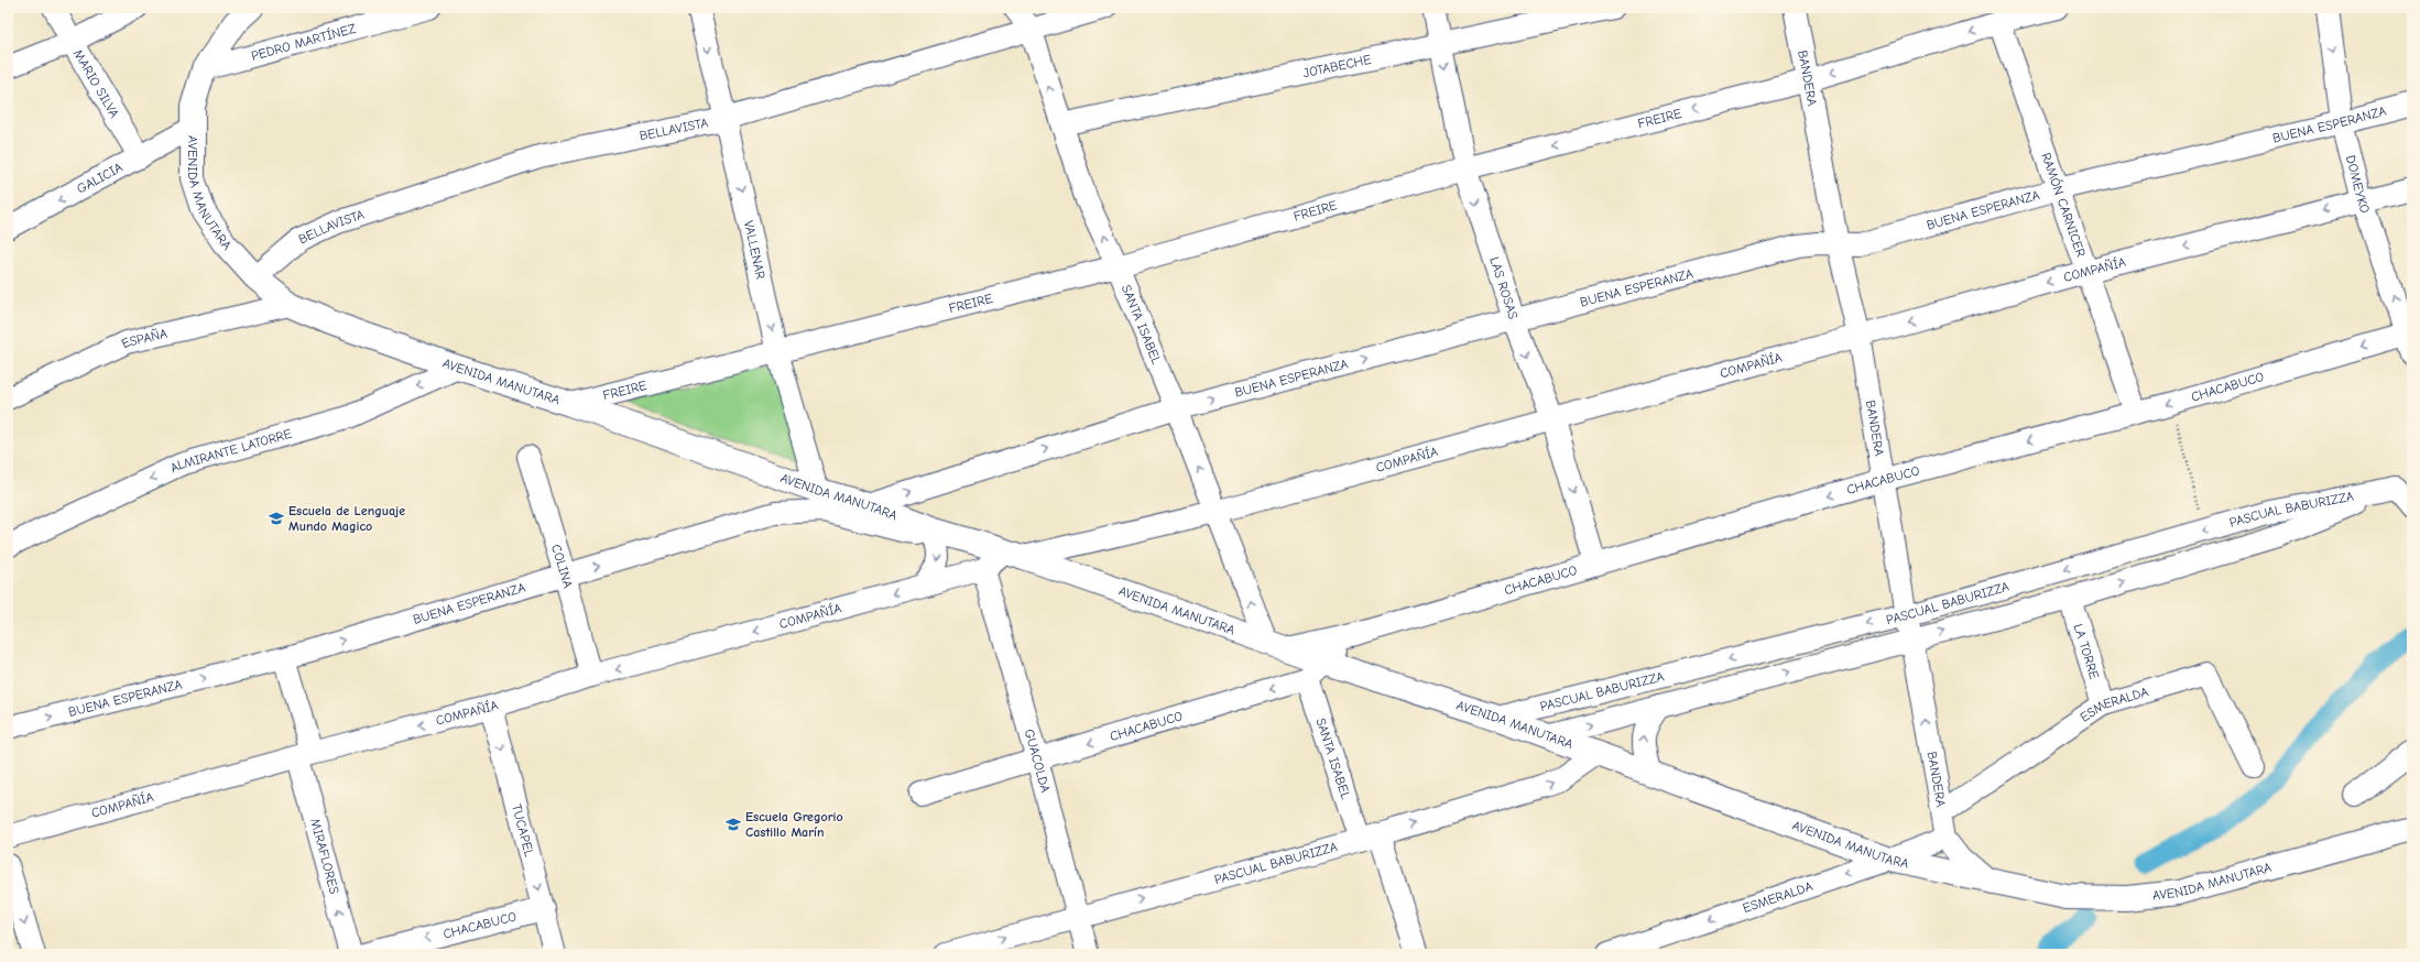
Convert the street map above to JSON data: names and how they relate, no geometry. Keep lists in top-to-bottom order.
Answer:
{
  "streets": {
    "main road": ["AVENIDA MANUTARA"],
    "street": [
      "PEDRO MARTÍNEZ",
      "JOTABECHE",
      "BANDERA",
      "MARIO SILVA",
      "FREIRE",
      "BUENA ESPERANZA",
      "BELLAVISTA",
      "GALICIA",
      "DOMEYKO",
      "RAMÓN CARNICER",
      "VALLENAR",
      "COMPAÑÍA",
      "LAS ROSAS",
      "SANTA ISABEL",
      "ESPAÑA",
      "CHACABUCO",
      "ALMIRANTE LATORRE",
      "PASCUAL BABURIZZA",
      "COLINA",
      "LA TORRE",
      "ESMERALDA",
      "GUACOLDA",
      "TUCAPEL",
      "MIRAFLORES"
    ]
  },
  "crossings": [
    ["PEDRO MARTÍNEZ", "AVENIDA MANUTARA"],
    ["JOTABECHE", "LAS ROSAS"],
    ["JOTABECHE", "SANTA ISABEL"],
    ["BANDERA", "FREIRE"],
    ["BANDERA", "BUENA ESPERANZA"],
    ["BANDERA", "AVENIDA MANUTARA"],
    ["BANDERA", "COMPAÑÍA"],
    ["BANDERA", "CHACABUCO"],
    ["BANDERA", "PASCUAL BABURIZZA"],
    ["BANDERA", "ESMERALDA"],
    ["MARIO SILVA", "GALICIA"],
    ["FREIRE", "AVENIDA MANUTARA"],
    ["FREIRE", "RAMÓN CARNICER"],
    ["FREIRE", "VALLENAR"],
    ["FREIRE", "LAS ROSAS"],
    ["FREIRE", "SANTA ISABEL"],
    ["BUENA ESPERANZA", "DOMEYKO"],
    ["BUENA ESPERANZA", "AVENIDA MANUTARA"],
    ["BUENA ESPERANZA", "RAMÓN CARNICER"],
    ["BUENA ESPERANZA", "LAS ROSAS"],
    ["BUENA ESPERANZA", "SANTA ISABEL"],
    ["BUENA ESPERANZA", "COLINA"],
    ["BUENA ESPERANZA", "MIRAFLORES"],
    ["BELLAVISTA", "AVENIDA MANUTARA"],
    ["BELLAVISTA", "VALLENAR"],
    ["BELLAVISTA", "SANTA ISABEL"],
    ["GALICIA", "AVENIDA MANUTARA"],
    ["DOMEYKO", "COMPAÑÍA"],
    ["DOMEYKO", "CHACABUCO"],
    ["AVENIDA MANUTARA", "VALLENAR"],
    ["AVENIDA MANUTARA", "COMPAÑÍA"],
    ["AVENIDA MANUTARA", "SANTA ISABEL"],
    ["AVENIDA MANUTARA", "ESPAÑA"],
    ["AVENIDA MANUTARA", "CHACABUCO"],
    ["AVENIDA MANUTARA", "ALMIRANTE LATORRE"],
    ["AVENIDA MANUTARA", "PASCUAL BABURIZZA"],
    ["AVENIDA MANUTARA", "ESMERALDA"],
    ["RAMÓN CARNICER", "COMPAÑÍA"],
    ["RAMÓN CARNICER", "CHACABUCO"],
    ["COMPAÑÍA", "LAS ROSAS"],
    ["COMPAÑÍA", "SANTA ISABEL"],
    ["COMPAÑÍA", "COLINA"],
    ["COMPAÑÍA", "GUACOLDA"],
    ["COMPAÑÍA", "TUCAPEL"],
    ["COMPAÑÍA", "MIRAFLORES"],
    ["LAS ROSAS", "CHACABUCO"],
    ["SANTA ISABEL", "CHACABUCO"],
    ["SANTA ISABEL", "PASCUAL BABURIZZA"],
    ["CHACABUCO", "GUACOLDA"],
    ["CHACABUCO", "TUCAPEL"],
    ["PASCUAL BABURIZZA", "LA TORRE"],
    ["PASCUAL BABURIZZA", "GUACOLDA"],
    ["LA TORRE", "ESMERALDA"]
  ],
  "one_way": [
    "FREIRE",
    "BUENA ESPERANZA",
    "VALLENAR",
    "COMPAÑÍA",
    "LAS ROSAS",
    "SANTA ISABEL",
    "CHACABUCO",
    "ALMIRANTE LATORRE",
    "ESMERALDA",
    "TUCAPEL",
    "MIRAFLORES"
  ],
  "places": {
    "school or university": ["Escuela de Lenguaje Mundo Magico", "Escuela Gregorio Castillo Marín"]
  }
}
